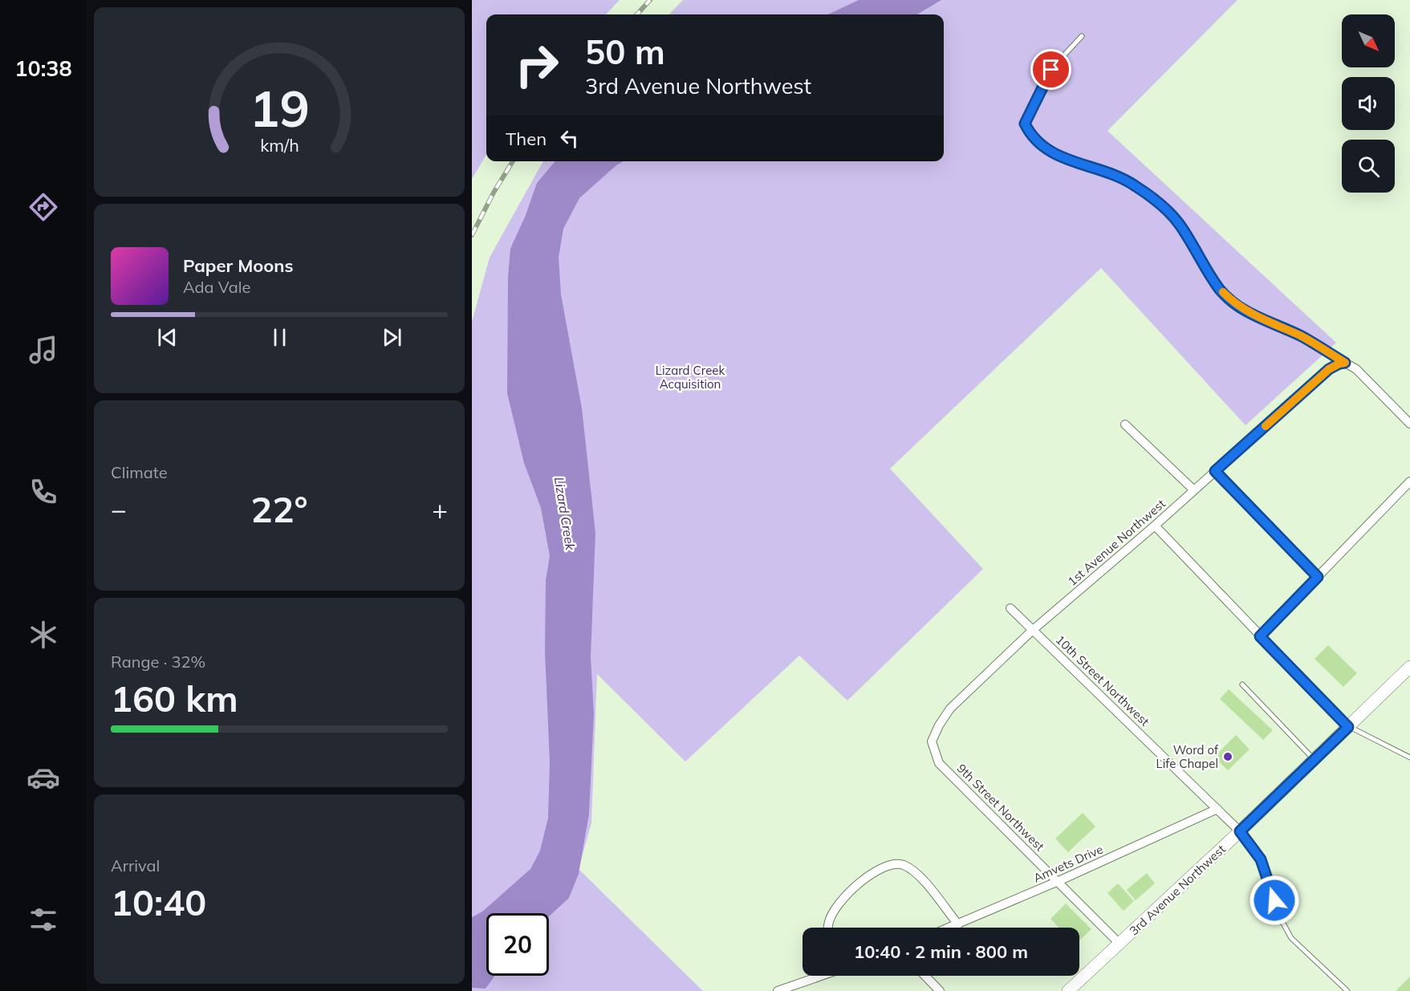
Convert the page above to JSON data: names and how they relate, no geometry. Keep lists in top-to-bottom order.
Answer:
{
  "streets": {
    "main road": ["3rd Avenue Northwest"],
    "street": [
      "1st Avenue Northwest",
      "10th Street Northwest",
      "9th Street Northwest",
      "Amvets Drive"
    ]
  },
  "crossings": [
    ["1st Avenue Northwest", "10th Street Northwest"],
    ["1st Avenue Northwest", "9th Street Northwest"],
    ["10th Street Northwest", "Amvets Drive"],
    ["10th Street Northwest", "3rd Avenue Northwest"],
    ["9th Street Northwest", "Amvets Drive"],
    ["9th Street Northwest", "3rd Avenue Northwest"]
  ],
  "water": ["Lizard Creek"],
  "parks": ["Lizard Creek Acquisition"],
  "places": ["Word of Life Chapel"],
  "north": "bottom right",
  "page": {
    "tabs": "10:38",
    "turn": ["50 m", "3rd Avenue Northwest"],
    "then": "Then",
    "song": ["Paper Moons", "Ada Vale"],
    "tile": [
      "Climate",
      ["Range · 32%", "160 km"],
      ["Arrival", "10:40"]
    ],
    "heat": ["−", "22°", "+"],
    "limit": "20",
    "trip": "10:40 · 2 min · 800 m",
    "gauge": ["19", "km/h"]
  }
}
